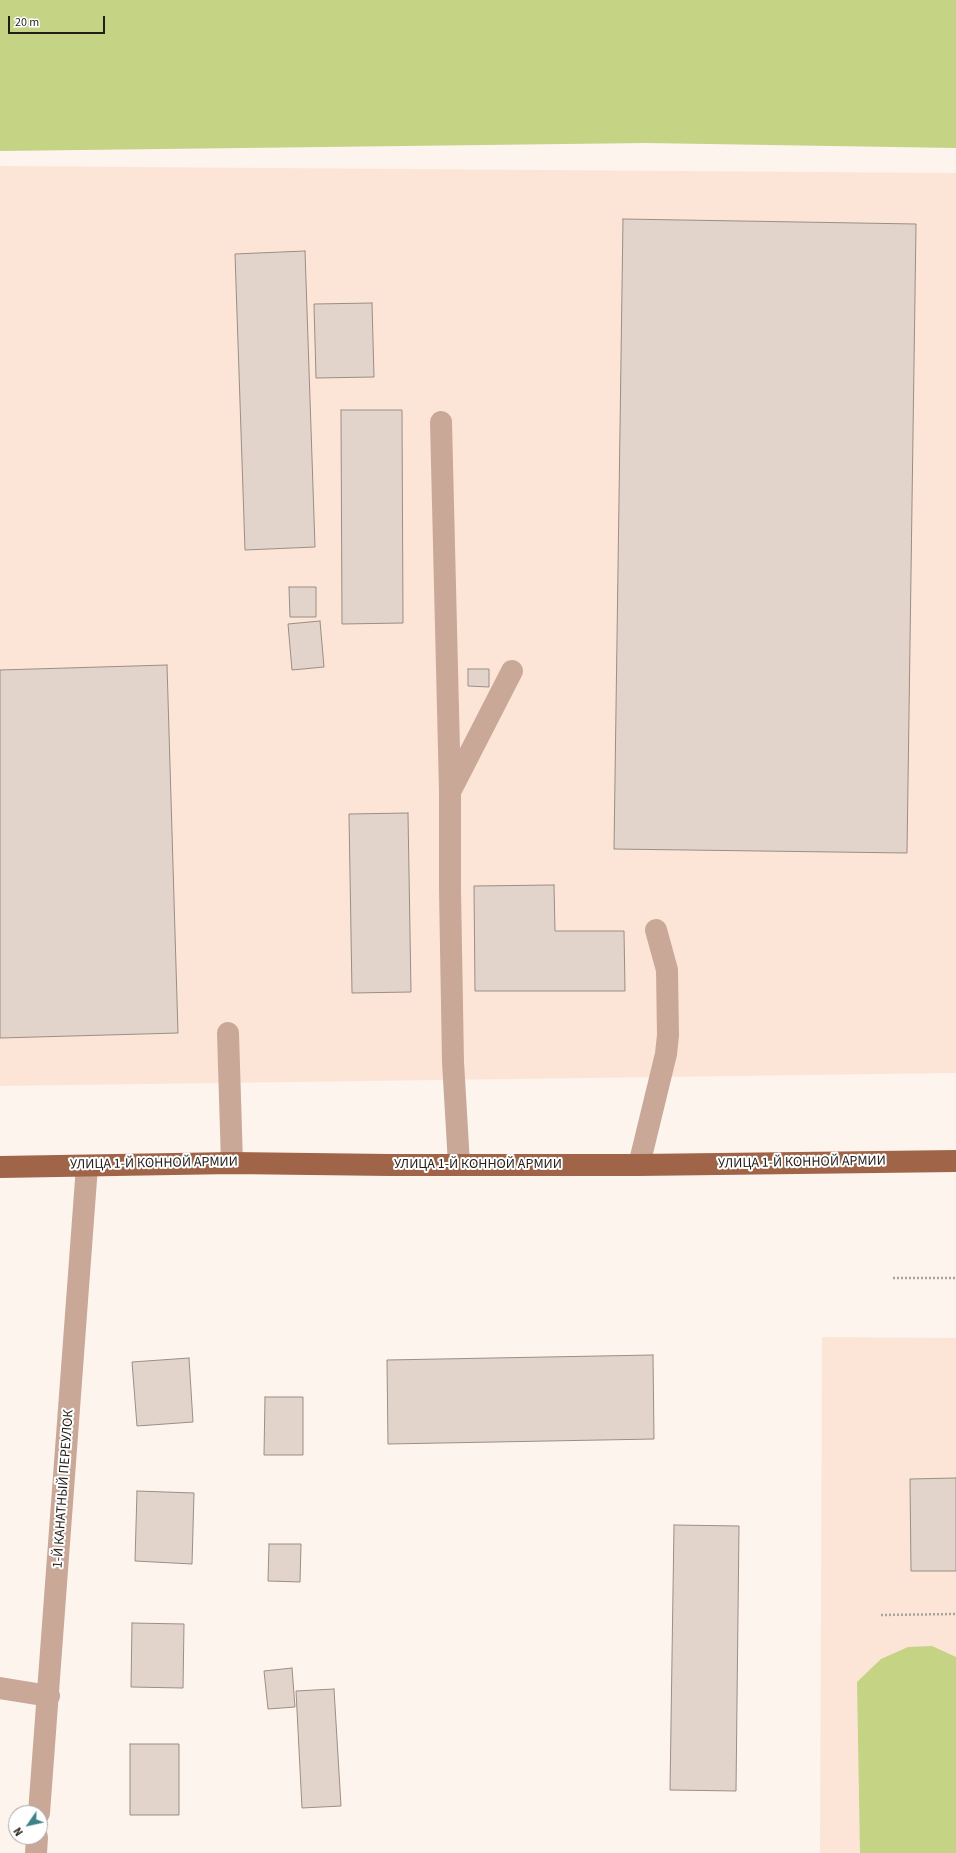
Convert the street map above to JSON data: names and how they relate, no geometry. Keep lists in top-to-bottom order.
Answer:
{
  "streets": {
    "main road": ["УЛИЦА 1-Й КОННОЙ АРМИИ"],
    "street": ["1-Й КАНАТНЫЙ ПЕРЕУЛОК"]
  },
  "crossings": [
    ["УЛИЦА 1-Й КОННОЙ АРМИИ", "1-Й КАНАТНЫЙ ПЕРЕУЛОК"]
  ],
  "scale_bar": "20 m",
  "north": "bottom left"
}
